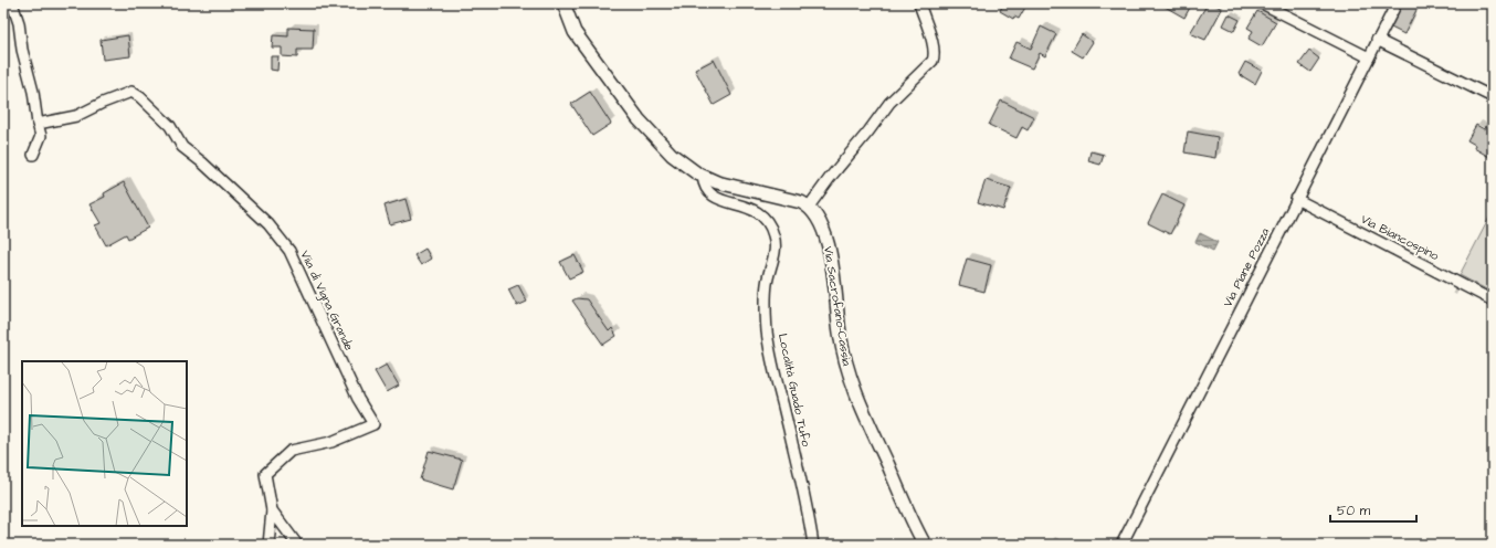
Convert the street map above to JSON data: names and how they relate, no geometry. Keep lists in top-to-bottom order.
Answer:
{
  "streets": {
    "street": [
      "Via Biancospino",
      "Via Piane Pozza",
      "Viia di Vigna Grande",
      "Via Sacrofano-Cassia",
      "Località Guado Tufo"
    ]
  },
  "crossings": [
    ["Via Biancospino", "Via Piane Pozza"]
  ],
  "scale_bar": "50 m"
}
